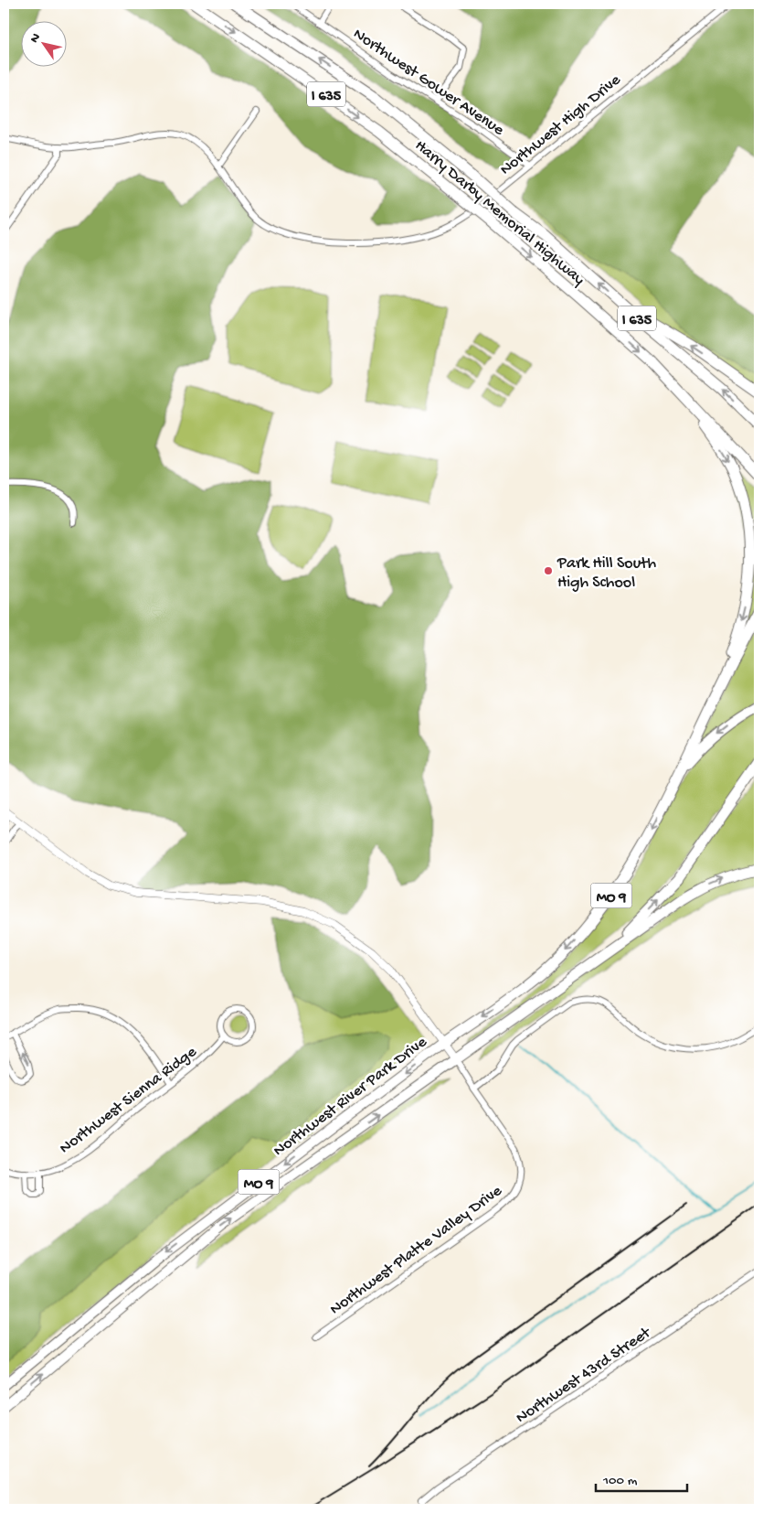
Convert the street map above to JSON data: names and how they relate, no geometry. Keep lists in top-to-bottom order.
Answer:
{
  "streets": {
    "highway": [
      "I 635",
      "Harry Darby Memorial Highway",
      "MO 9",
      "Northwest River Park Drive"
    ],
    "street": [
      "Northwest Gower Avenue",
      "Northwest High Drive",
      "Northwest Sienna Ridge",
      "Northwest Platte Valley Drive",
      "Northwest 43rd Street"
    ]
  },
  "crossings": [
    ["Northwest Gower Avenue", "Northwest High Drive"],
    ["MO 9", "Northwest River Park Drive"],
    ["Northwest River Park Drive", "Northwest Platte Valley Drive"]
  ],
  "places": ["Park Hill South High School"],
  "scale_bar": "100 m",
  "north": "top left"
}
